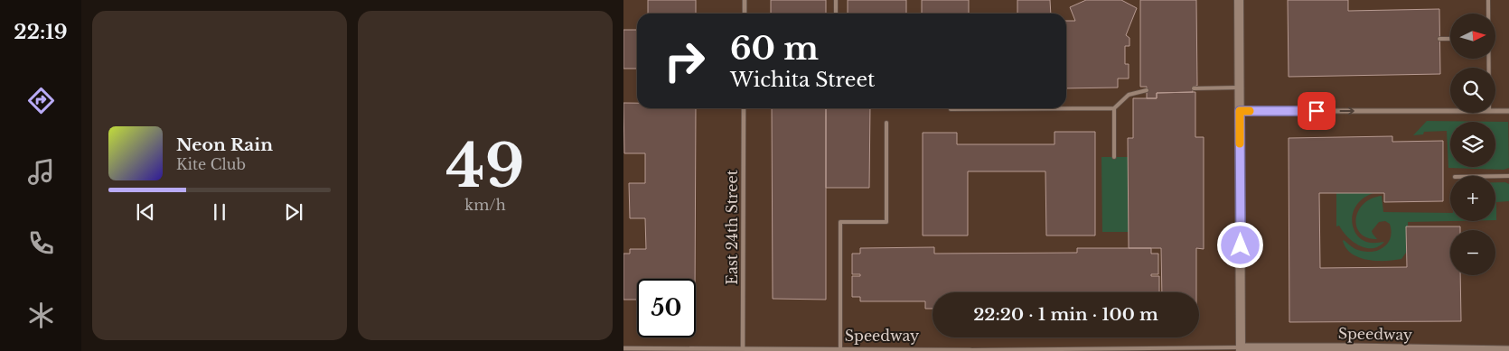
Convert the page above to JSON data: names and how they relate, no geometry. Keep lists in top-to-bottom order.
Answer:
{
  "streets": {
    "street": ["East 24th Street", "Speedway"]
  },
  "crossings": [
    ["East 24th Street", "Speedway"]
  ],
  "north": "right",
  "page": {
    "tabs": "22:19",
    "tile": ["49", "km/h"],
    "map_buttons": ["+", "−"],
    "turn": ["60 m", "Wichita Street"],
    "song": ["Neon Rain", "Kite Club"],
    "limit": "50",
    "trip": "22:20 · 1 min · 100 m"
  }
}
